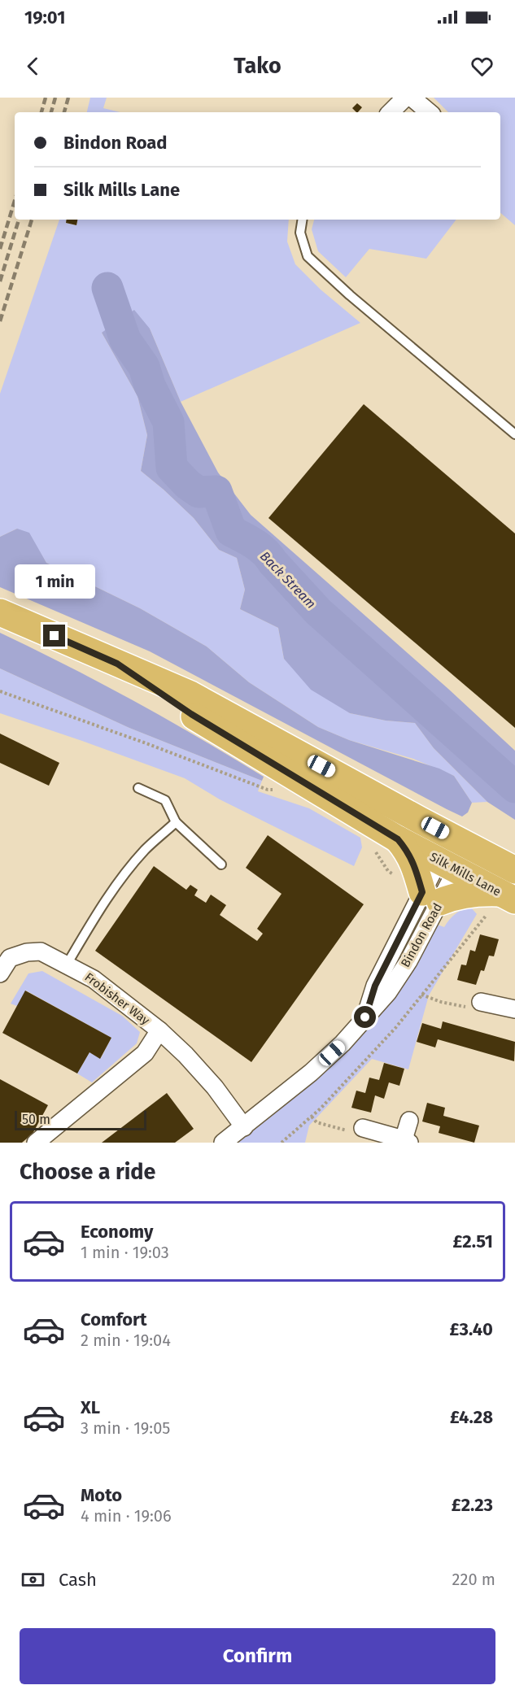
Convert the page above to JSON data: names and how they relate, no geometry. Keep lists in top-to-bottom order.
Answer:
{
  "streets": {
    "main road": ["Silk Mills Lane"],
    "street": ["Bindon Road", "Frobisher Way"]
  },
  "crossings": [
    ["Silk Mills Lane", "Bindon Road"],
    ["Bindon Road", "Frobisher Way"]
  ],
  "water": ["Back Stream"],
  "scale_bar": "50 m",
  "page": {
    "status": "19:01",
    "header": "Tako",
    "banner": ["Bindon Road", "Silk Mills Lane"],
    "bubble": "1 min",
    "scale": "50 m",
    "heading": "Choose a ride",
    "list": [
      {
        "name": "Economy",
        "note": "1 min · 19:03",
        "value": "£2.51"
      },
      {
        "name": "Comfort",
        "note": "2 min · 19:04",
        "value": "£3.40"
      },
      {
        "name": "XL",
        "note": "3 min · 19:05",
        "value": "£4.28"
      },
      {
        "name": "Moto",
        "note": "4 min · 19:06",
        "value": "£2.23"
      }
    ],
    "pay": ["Cash", "220 m"],
    "buttons": "Confirm"
  }
}
